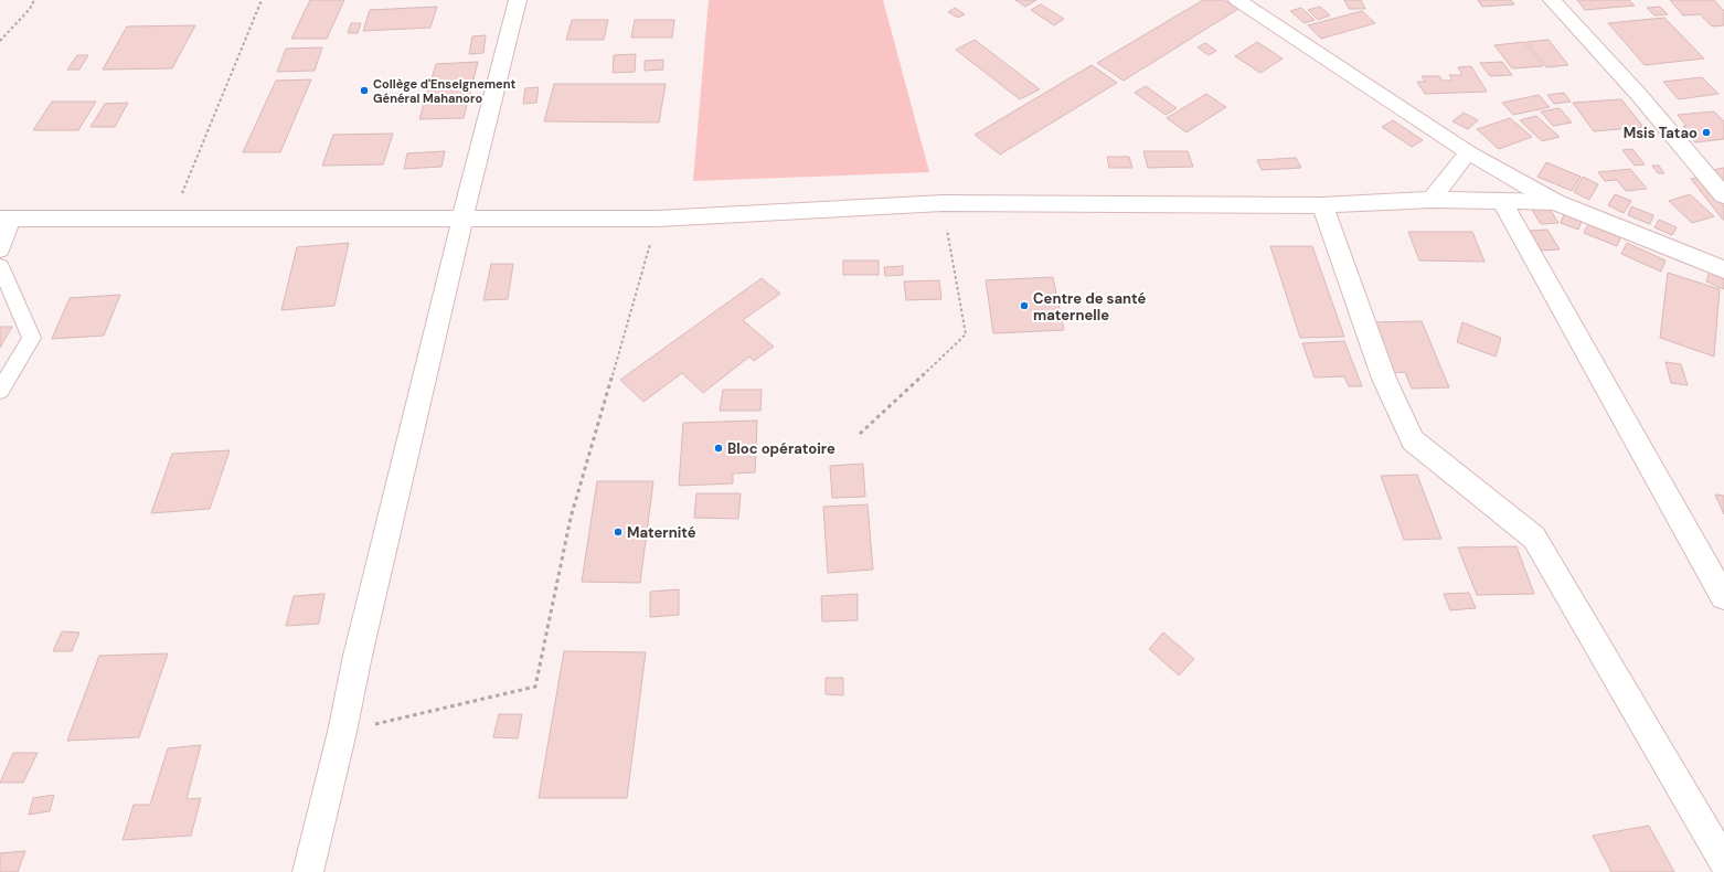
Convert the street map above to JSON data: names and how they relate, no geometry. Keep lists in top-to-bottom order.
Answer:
{
  "places": [
    "Collège d'Enseignement Général Mahanoro",
    "Msis Tatao",
    "Centre de santé maternelle",
    "Bloc opératoire",
    "Maternité"
  ]
}
